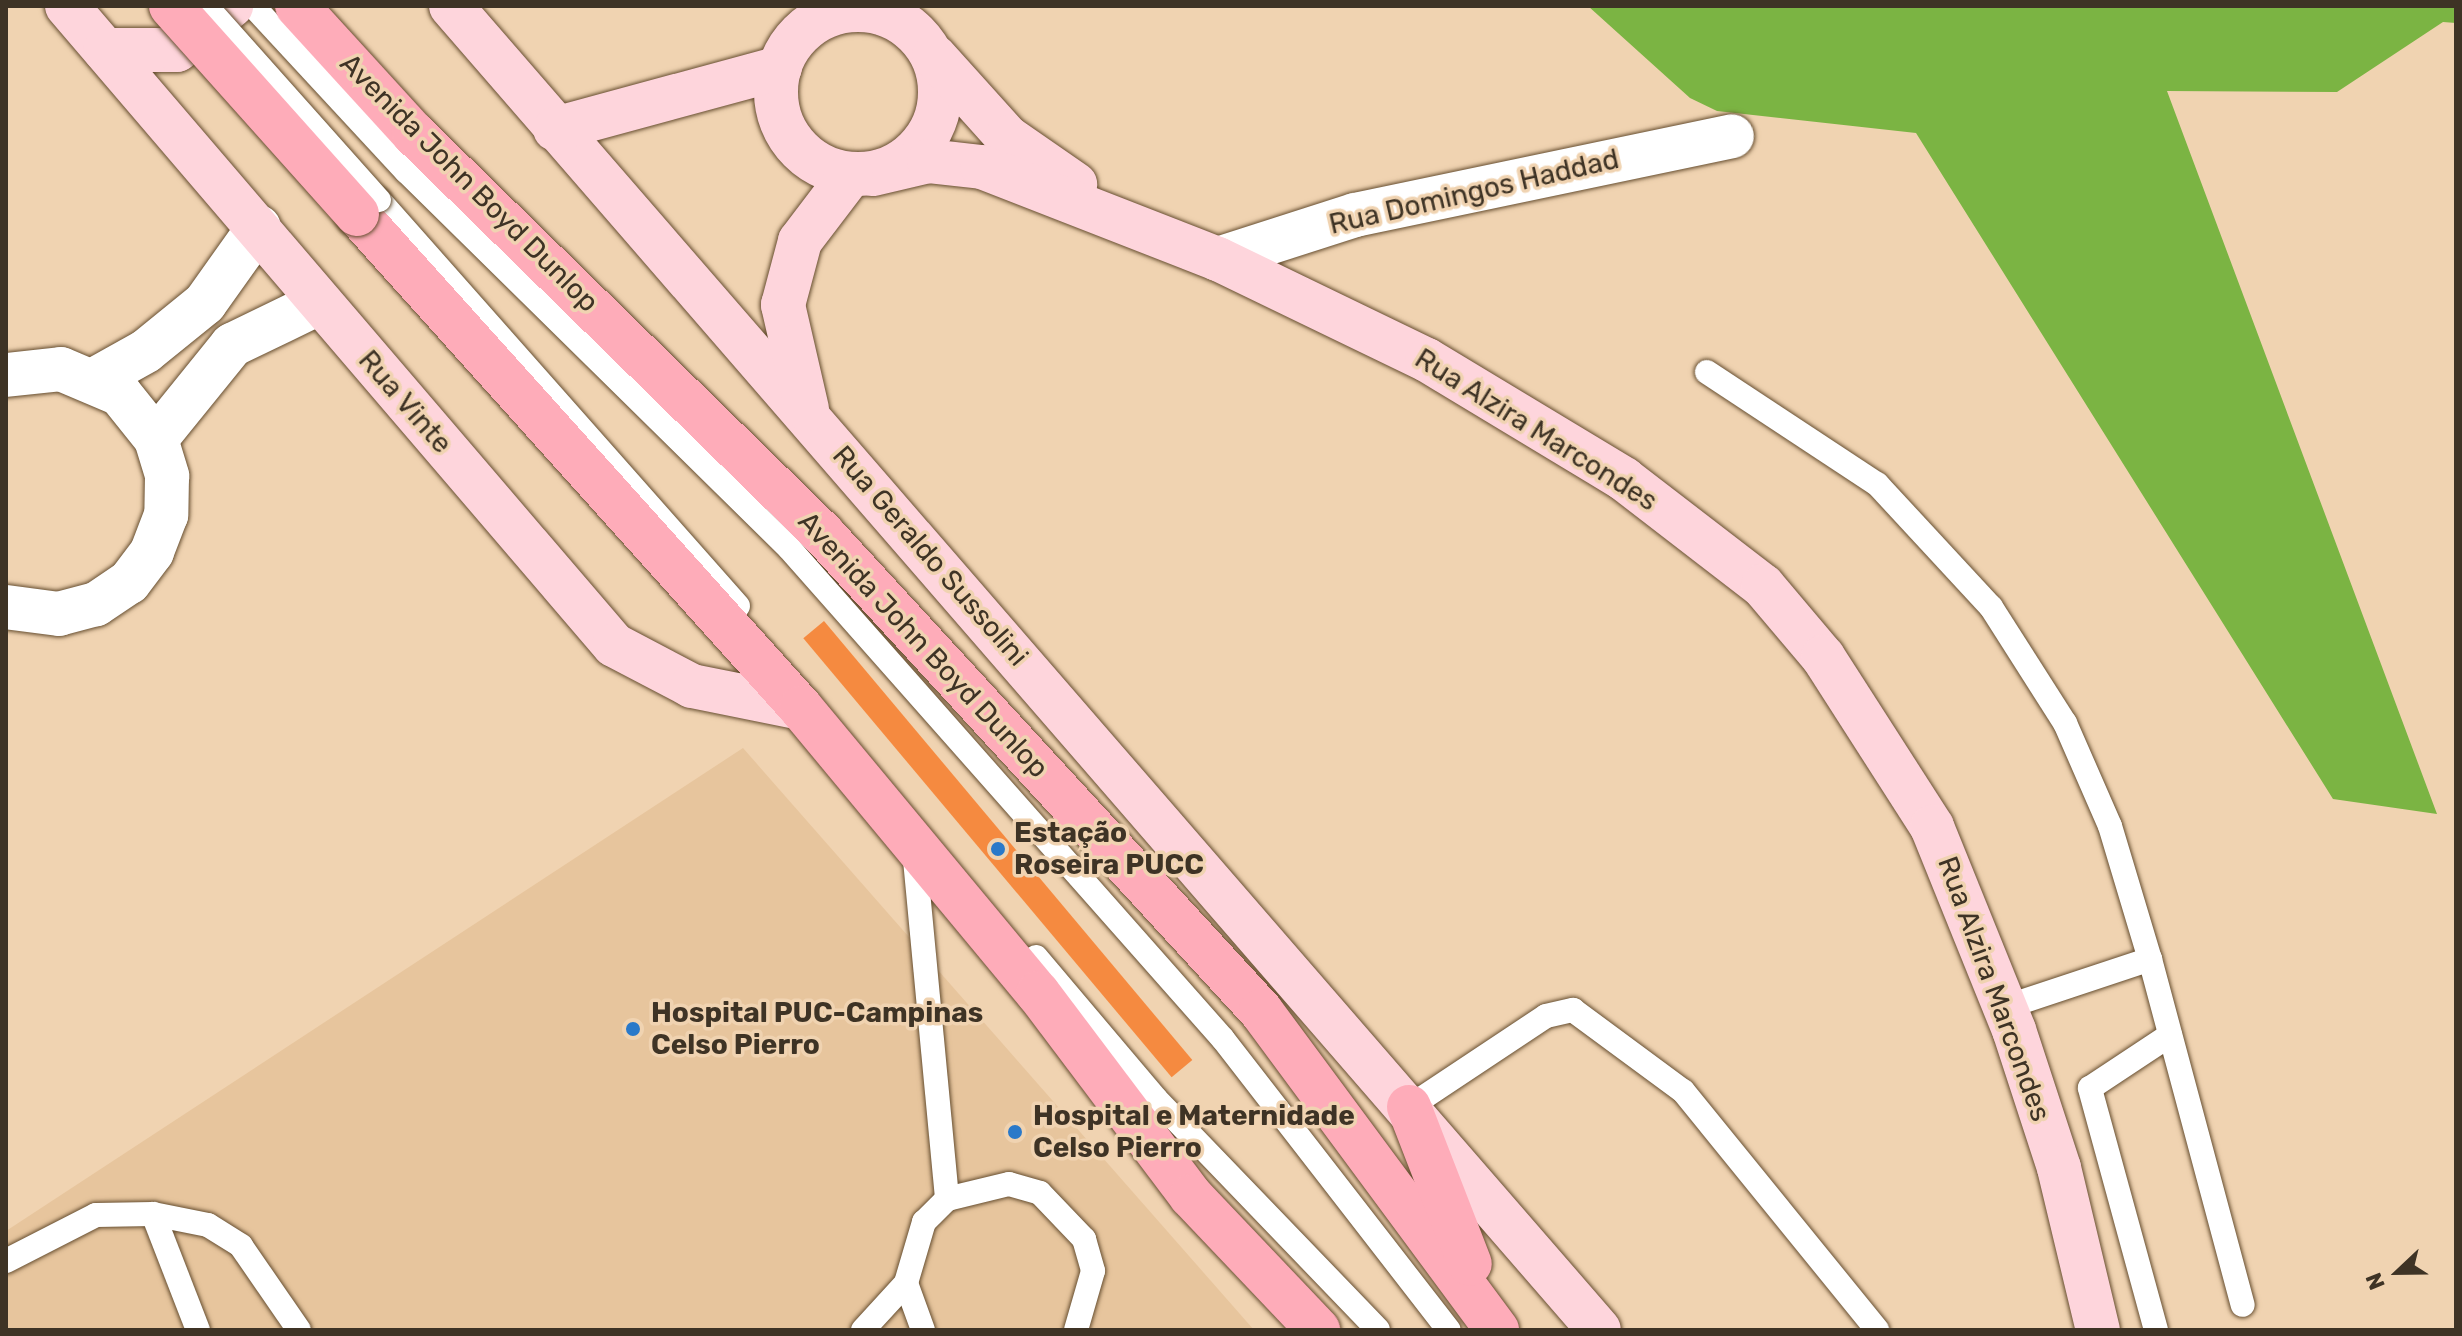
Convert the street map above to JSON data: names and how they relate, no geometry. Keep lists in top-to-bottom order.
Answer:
{
  "streets": {
    "main road": ["Avenida John Boyd Dunlop"],
    "street": [
      "Rua Domingos Haddad",
      "Rua Vinte",
      "Rua Alzira Marcondes",
      "Rua Geraldo Sussolini"
    ]
  },
  "crossings": [
    ["Rua Domingos Haddad", "Rua Alzira Marcondes"]
  ],
  "places": ["Estação Roseira PUCC", "Hospital PUC-Campinas Celso Pierro", "Hospital e Maternidade Celso Pierro"],
  "north": "left"
}
